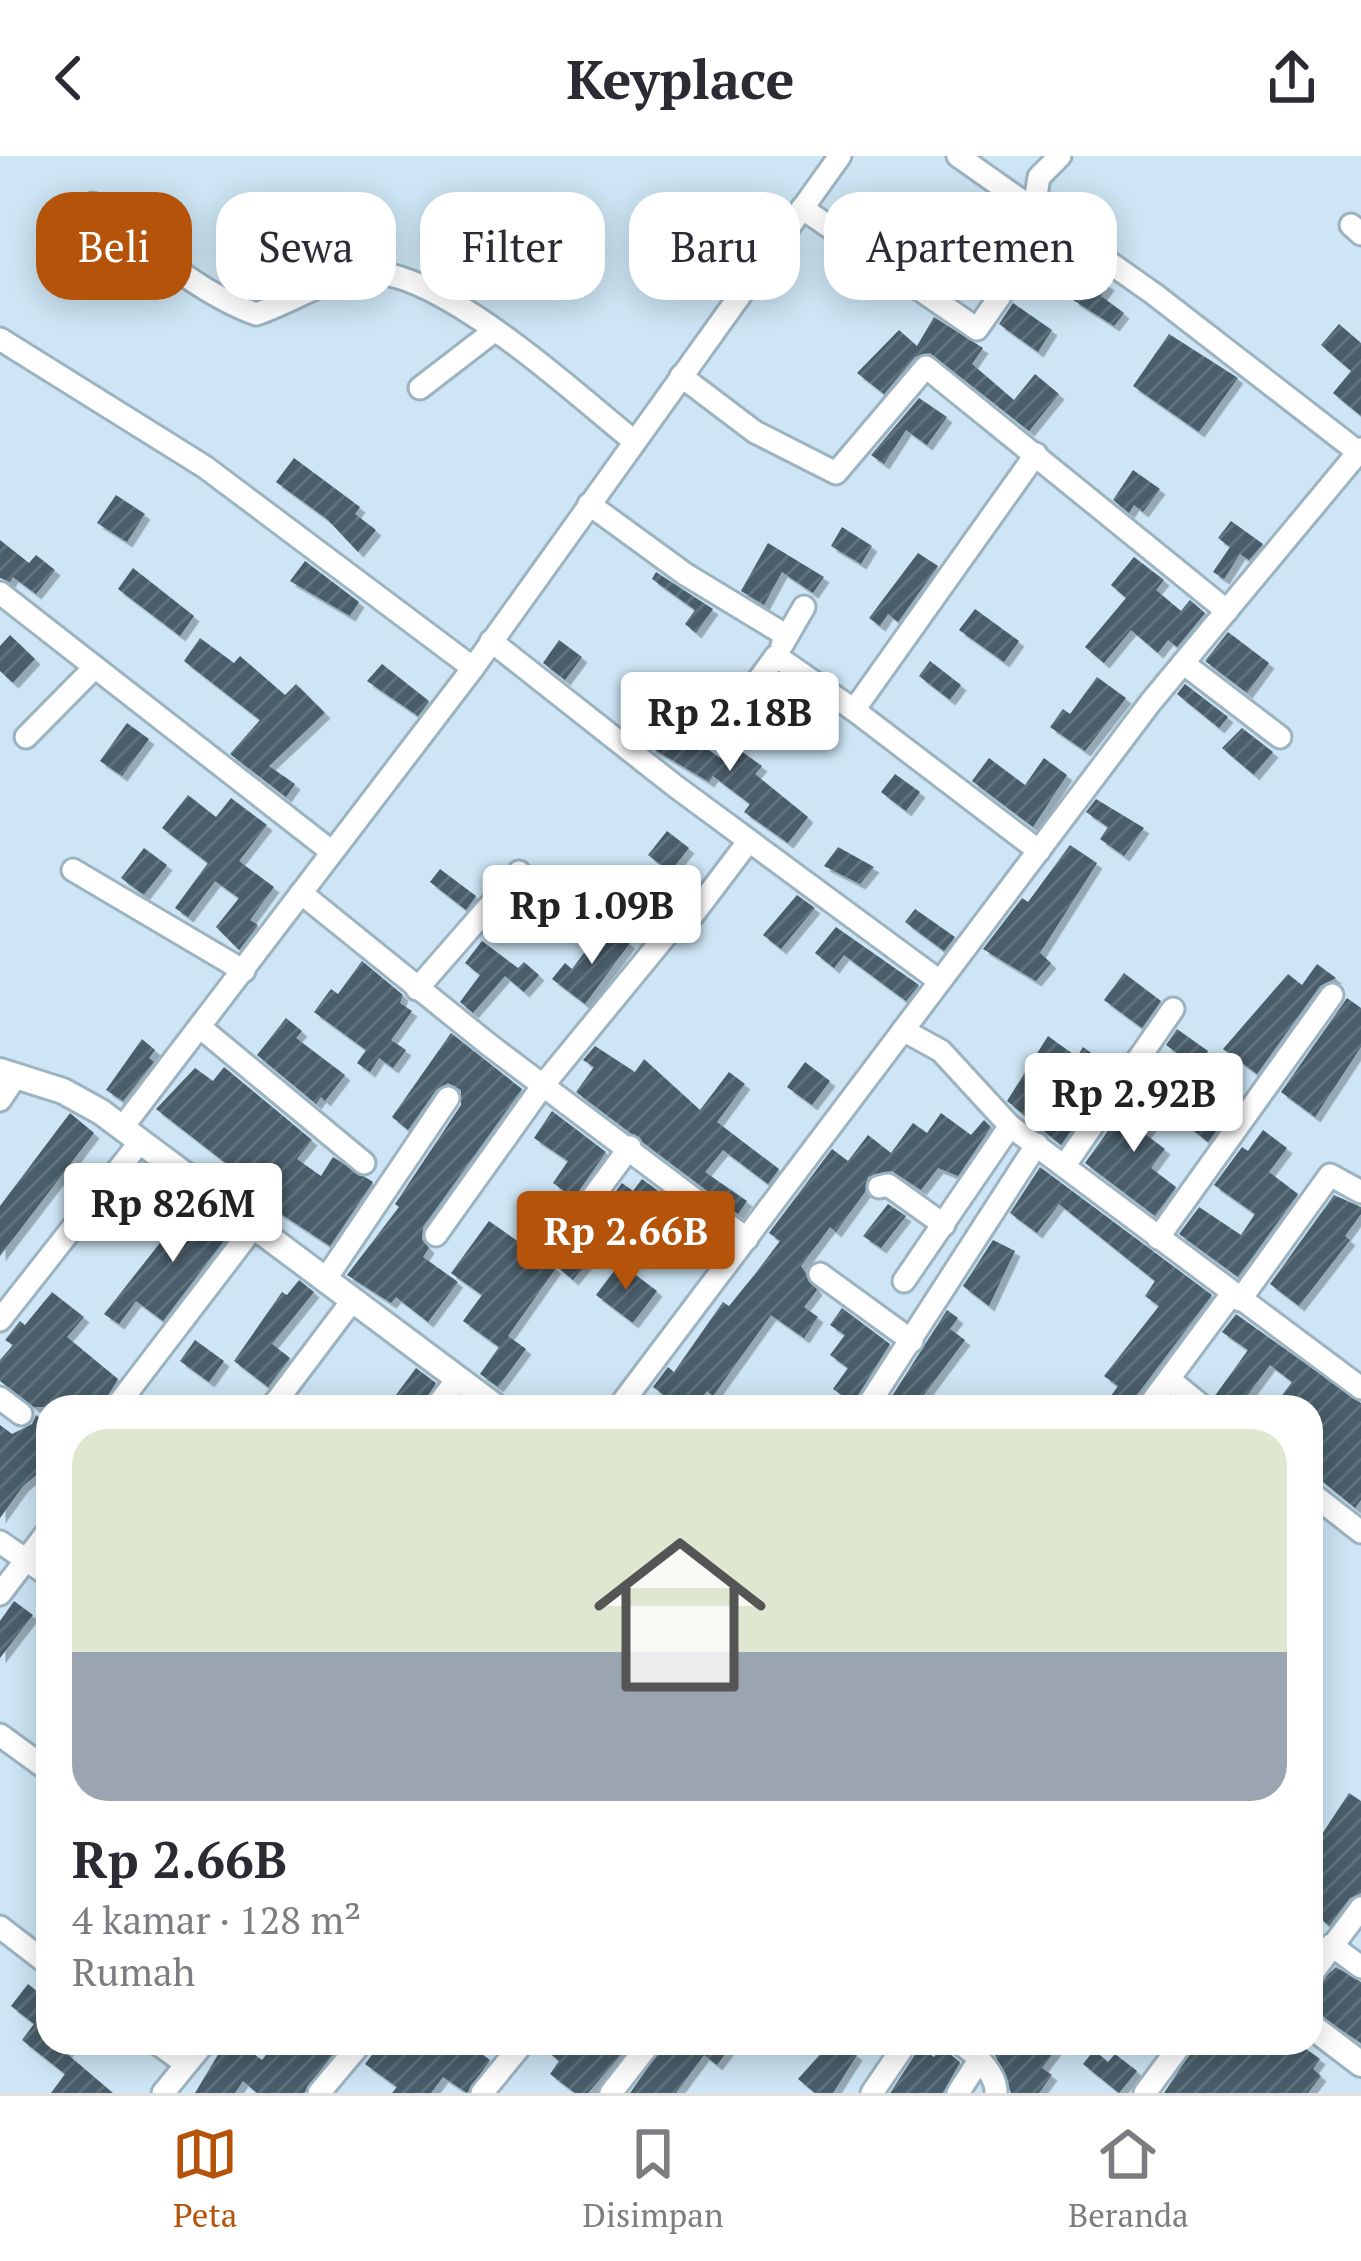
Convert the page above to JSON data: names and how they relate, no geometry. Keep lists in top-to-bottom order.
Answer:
{
  "page": {
    "header": "Keyplace",
    "chip": [
      "Beli",
      "Sewa",
      "Filter",
      "Baru",
      "Apartemen"
    ],
    "price": [
      "Rp 2.18B",
      "Rp 1.09B",
      "Rp 2.92B",
      "Rp 826M",
      "Rp 2.66B"
    ],
    "list": [
      {
        "name": "Rp 2.66B",
        "note": "4 kamar · 128 m² · Rumah"
      }
    ],
    "tabs": ["Peta", "Disimpan", "Beranda"]
  }
}
